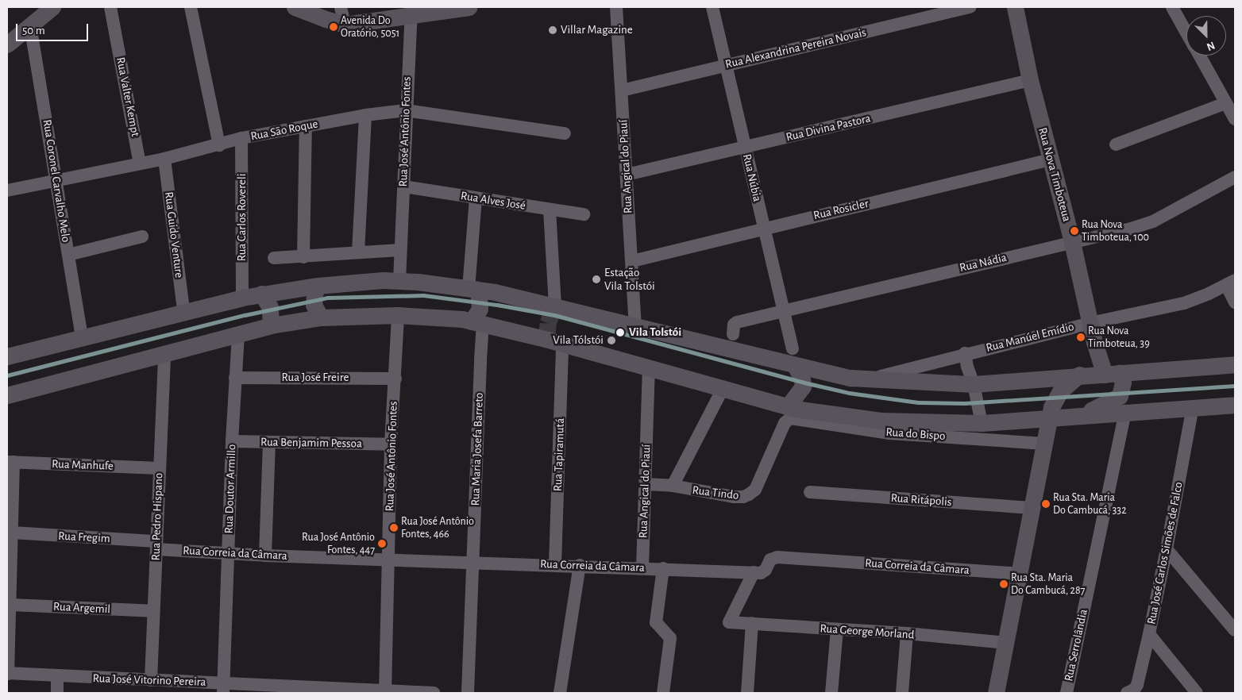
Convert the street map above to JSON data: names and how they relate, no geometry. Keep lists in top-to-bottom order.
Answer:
{
  "streets": {
    "main road": ["Rua Nova Timboteua"],
    "street": [
      "Rua Alexandrina Pereira Novais",
      "Rua Valter Kempt",
      "Rua Divina Pastora",
      "Rua São Roque",
      "Rua José Antônio Fontes",
      "Rua Angical do Piauí",
      "Rua Núbia",
      "Rua Coronel Carvalho Melo",
      "Rua Alves José",
      "Rua Rosicler",
      "Rua Carlos Rovereli",
      "Rua Guido Venture",
      "Rua Nádia",
      "Rua Manúel Emídio",
      "Rua José Freire",
      "Rua do Bispo",
      "Rua Benjamim Pessoa",
      "Rua Maria Josefa Barreto",
      "Rua Tapiramutá",
      "Rua Manhufe",
      "Rua Doutor Armillo",
      "Rua Tindo",
      "Rua Ritápolis",
      "Rua Pedro Hispano",
      "Rua Fregim",
      "Rua Correia da Câmara",
      "Rua José Carlos Simões de Falco",
      "Rua Argemil",
      "Rua George Morland",
      "Rua Serrolândia",
      "Rua José Vitorino Pereira"
    ]
  },
  "crossings": [
    ["Rua Alexandrina Pereira Novais", "Rua Angical do Piauí"],
    ["Rua Alexandrina Pereira Novais", "Rua Núbia"],
    ["Rua Valter Kempt", "Rua São Roque"],
    ["Rua Divina Pastora", "Rua Angical do Piauí"],
    ["Rua Divina Pastora", "Rua Nova Timboteua"],
    ["Rua Divina Pastora", "Rua Núbia"],
    ["Rua São Roque", "Rua José Antônio Fontes"],
    ["Rua São Roque", "Rua Coronel Carvalho Melo"],
    ["Rua São Roque", "Rua Carlos Rovereli"],
    ["Rua São Roque", "Rua Guido Venture"],
    ["Rua José Antônio Fontes", "Rua Alves José"],
    ["Rua José Antônio Fontes", "Rua José Freire"],
    ["Rua José Antônio Fontes", "Rua Benjamim Pessoa"],
    ["Rua José Antônio Fontes", "Rua Correia da Câmara"],
    ["Rua José Antônio Fontes", "Rua José Vitorino Pereira"],
    ["Rua Angical do Piauí", "Rua Rosicler"],
    ["Rua Angical do Piauí", "Rua Tindo"],
    ["Rua Angical do Piauí", "Rua Correia da Câmara"],
    ["Rua Nova Timboteua", "Rua Rosicler"],
    ["Rua Nova Timboteua", "Rua Nádia"],
    ["Rua Nova Timboteua", "Rua Manúel Emídio"],
    ["Rua Nova Timboteua", "Rua do Bispo"],
    ["Rua Nova Timboteua", "Rua Ritápolis"],
    ["Rua Nova Timboteua", "Rua Correia da Câmara"],
    ["Rua Nova Timboteua", "Rua George Morland"],
    ["Rua Núbia", "Rua Rosicler"],
    ["Rua Núbia", "Rua Nádia"],
    ["Rua José Freire", "Rua Doutor Armillo"],
    ["Rua do Bispo", "Rua Tindo"],
    ["Rua Benjamim Pessoa", "Rua Doutor Armillo"],
    ["Rua Maria Josefa Barreto", "Rua Correia da Câmara"],
    ["Rua Tapiramutá", "Rua Correia da Câmara"],
    ["Rua Manhufe", "Rua Pedro Hispano"],
    ["Rua Doutor Armillo", "Rua Correia da Câmara"],
    ["Rua Doutor Armillo", "Rua José Vitorino Pereira"],
    ["Rua Pedro Hispano", "Rua Fregim"],
    ["Rua Pedro Hispano", "Rua Correia da Câmara"],
    ["Rua Pedro Hispano", "Rua Argemil"],
    ["Rua Pedro Hispano", "Rua José Vitorino Pereira"],
    ["Rua Fregim", "Rua Correia da Câmara"],
    ["Rua Correia da Câmara", "Rua George Morland"]
  ],
  "places": [
    "Avenida Do Oratório, 5051",
    "Villar Magazine",
    "Rua Nova Timboteua, 100",
    "Estação Vila Tolstói",
    "Vila Tolstói",
    "Rua Nova Timboteua, 39",
    "Vila Tólstói",
    "Rua Sta. Maria Do Cambucá, 332",
    "Rua José Antônio Fontes, 466",
    "Rua José Antônio Fontes, 447",
    "Rua Sta. Maria Do Cambucá, 287"
  ],
  "scale_bar": "50 m",
  "north": "bottom right"
}
